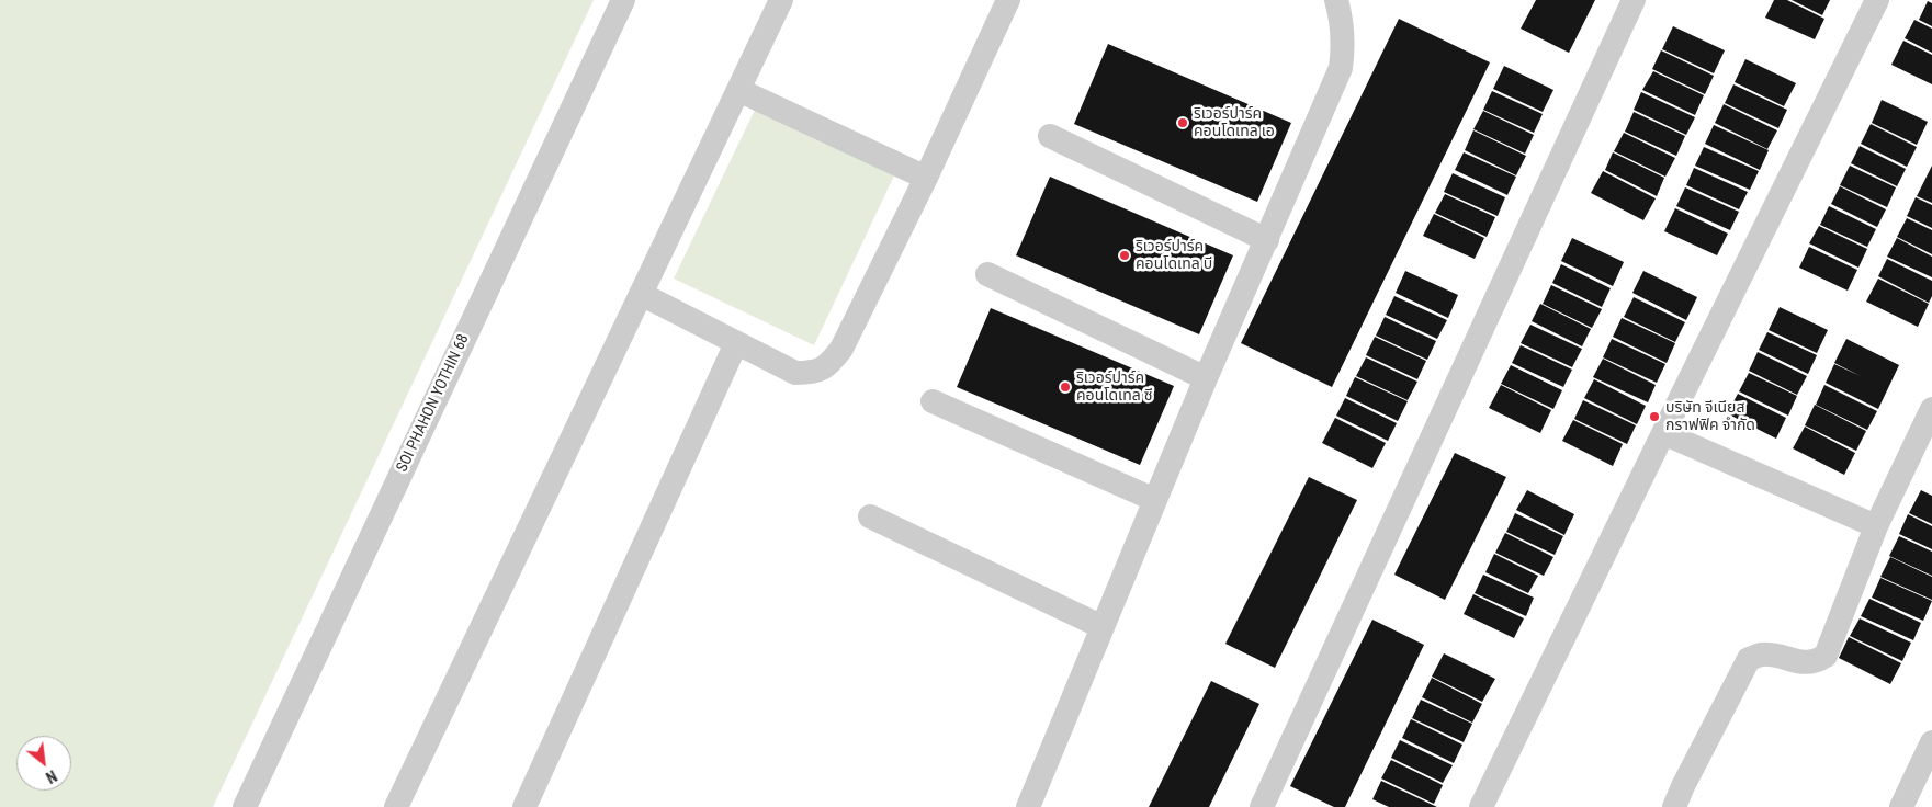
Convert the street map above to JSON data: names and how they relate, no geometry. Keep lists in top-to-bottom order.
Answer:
{
  "streets": {
    "street": ["SOI PHAHON YOTHIN 68"]
  },
  "places": [
    "ริเวอร์ปาร์ค คอนโดเทล เอ",
    "ริเวอร์ปาร์ค คอนโดเทล บี",
    "ริเวอร์ปาร์ค คอนโดเทล ซี",
    "บริษัท จีเนียส กราฟฟิค จำกัด"
  ],
  "north": "bottom right"
}
